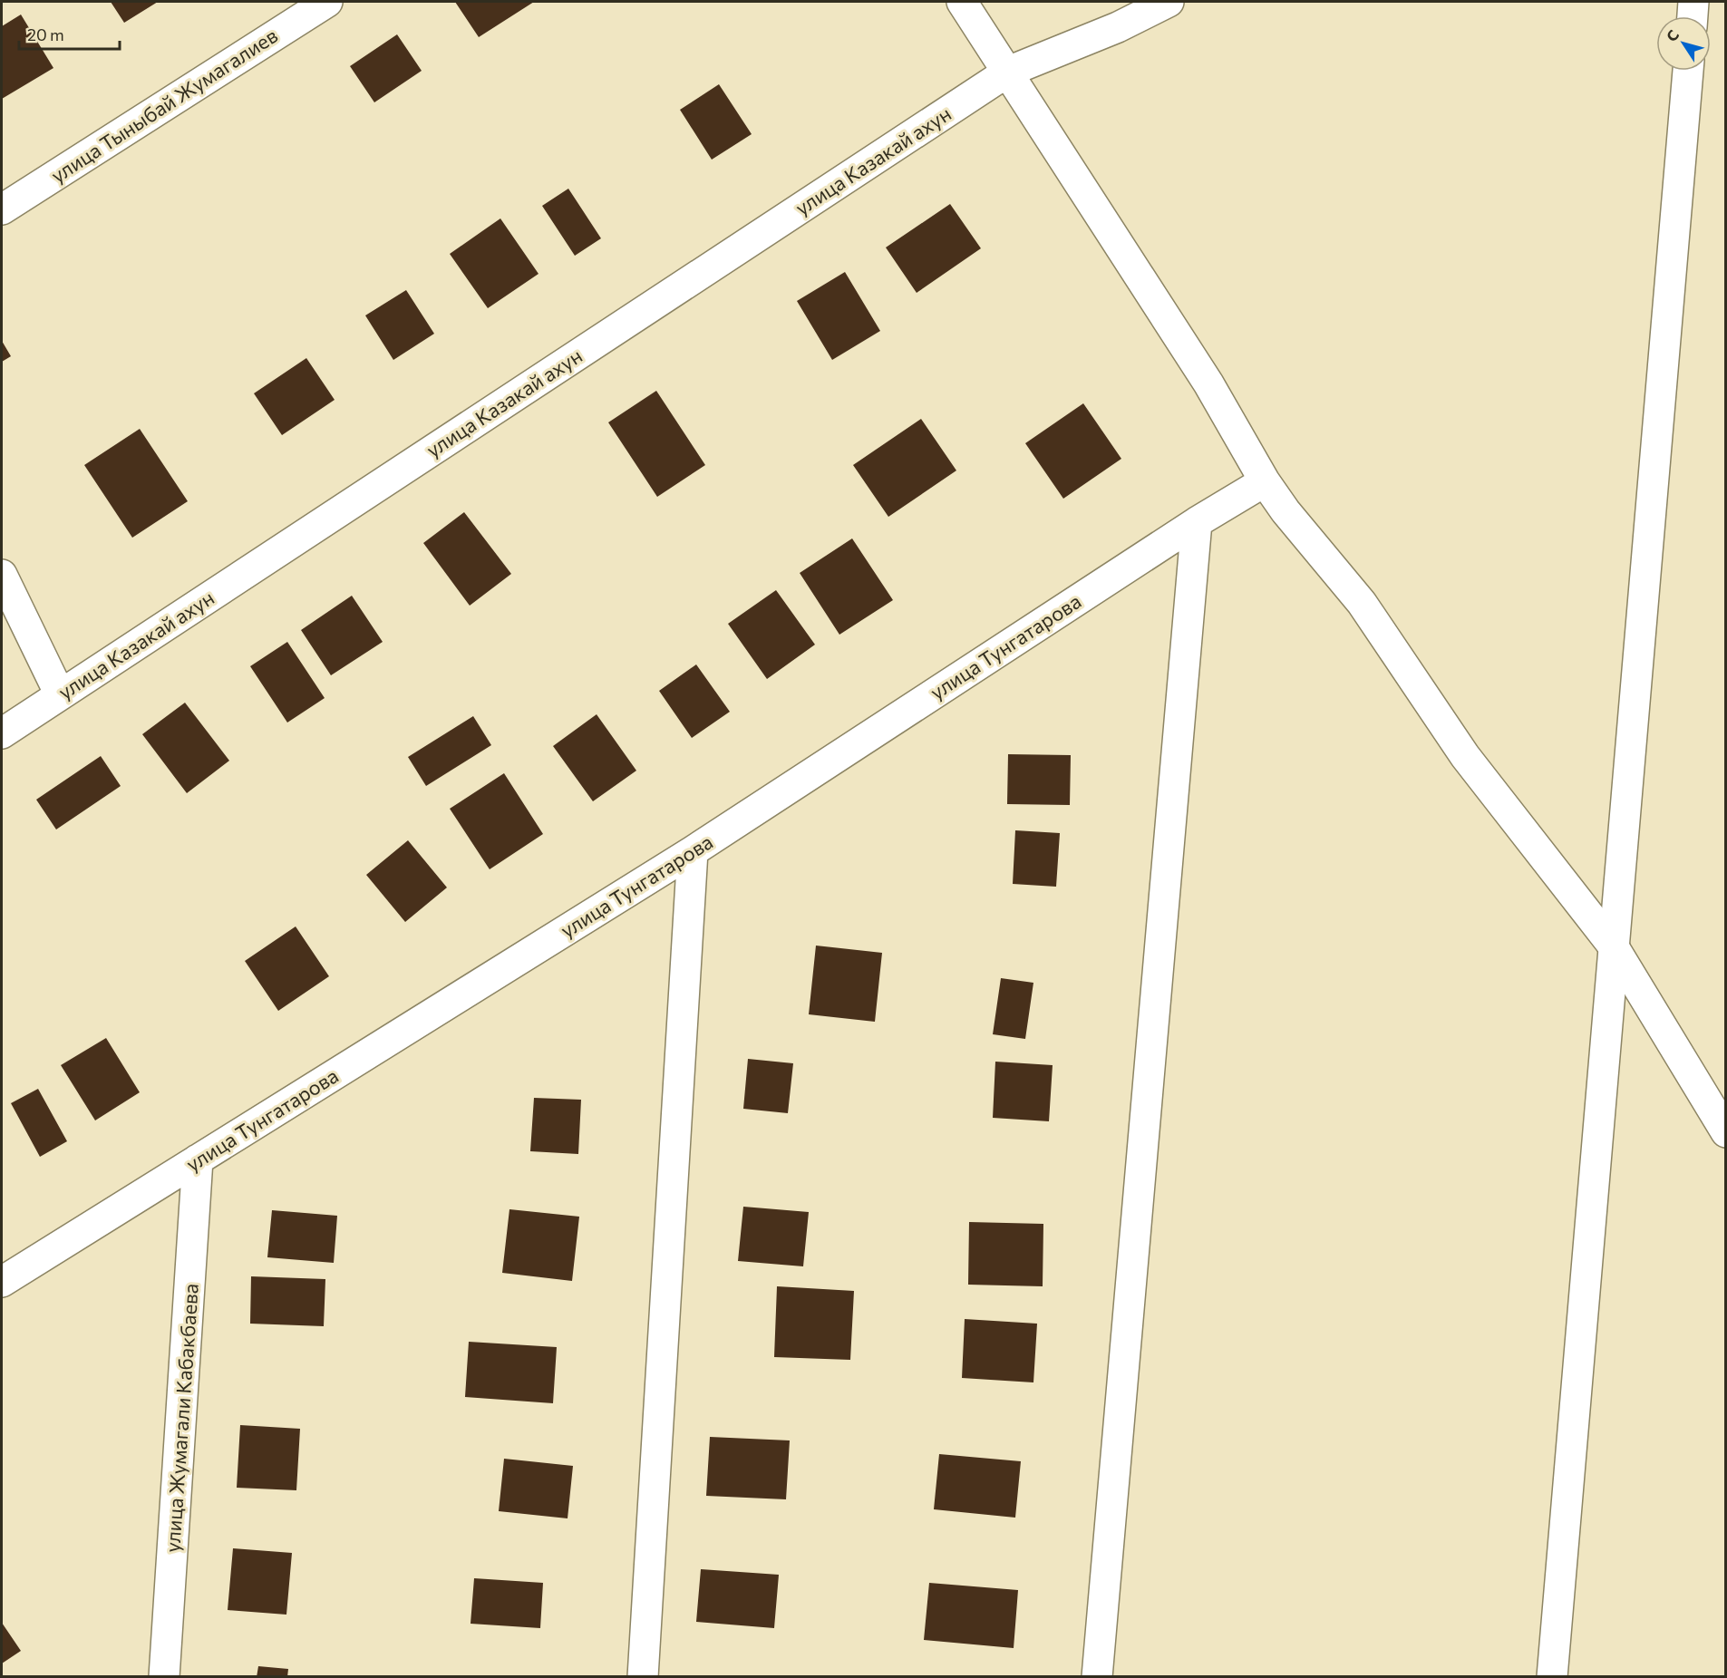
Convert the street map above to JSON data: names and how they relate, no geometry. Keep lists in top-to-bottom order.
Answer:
{
  "streets": {
    "street": [
      "улица Тыныбай Жумагалиев",
      "улица Казакай ахун",
      "улица Тунгатарова",
      "улица Жумагали Кабакбаева"
    ]
  },
  "crossings": [
    ["улица Тунгатарова", "улица Жумагали Кабакбаева"]
  ],
  "scale_bar": "20 m",
  "north": "top left"
}
